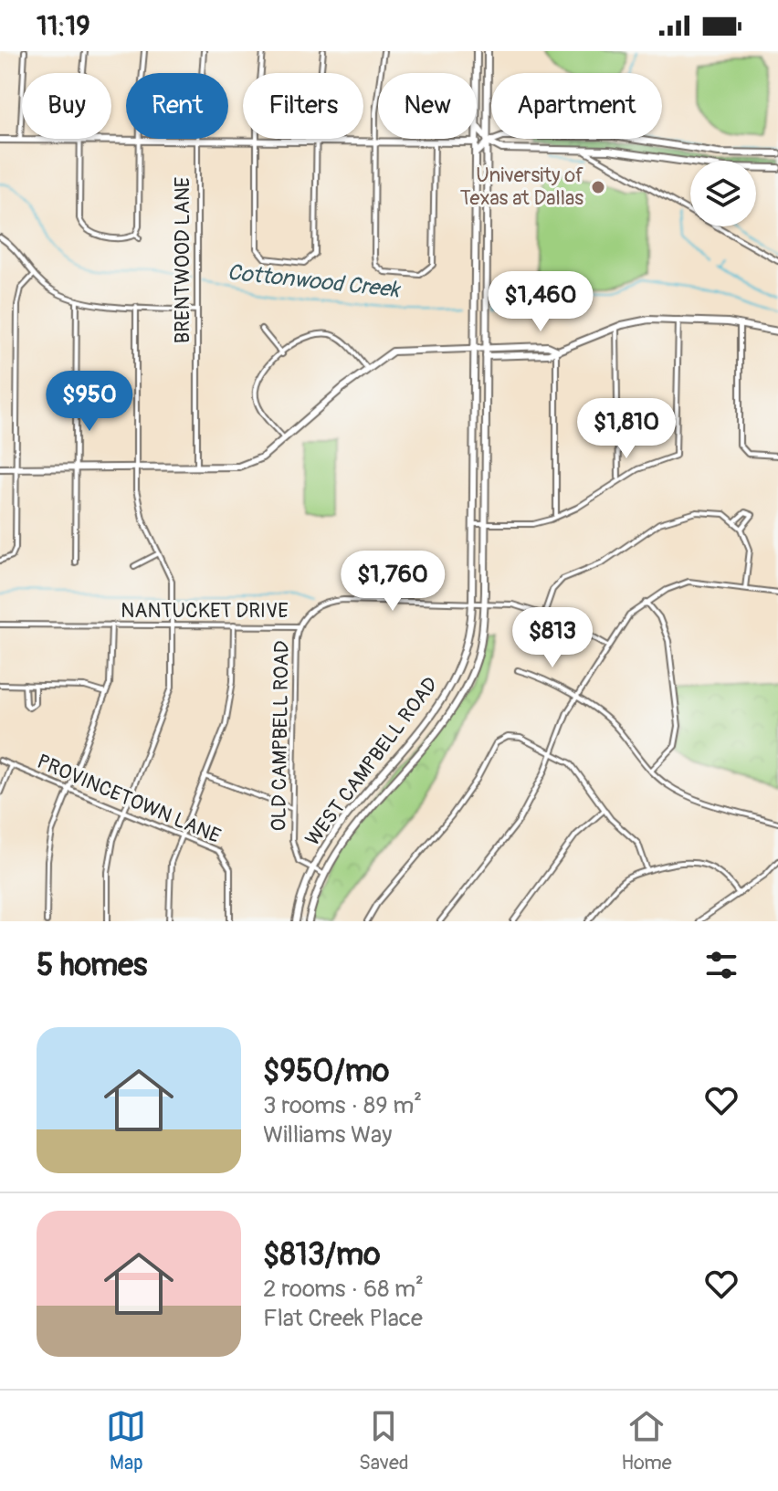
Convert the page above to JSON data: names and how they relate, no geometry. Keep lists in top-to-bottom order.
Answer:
{
  "streets": {
    "main road": ["WEST CAMPBELL ROAD"],
    "street": [
      "BRENTWOOD LANE",
      "NANTUCKET DRIVE",
      "OLD CAMPBELL ROAD",
      "PROVINCETOWN LANE"
    ]
  },
  "crossings": [
    ["NANTUCKET DRIVE", "OLD CAMPBELL ROAD"],
    ["NANTUCKET DRIVE", "WEST CAMPBELL ROAD"],
    ["OLD CAMPBELL ROAD", "WEST CAMPBELL ROAD"]
  ],
  "water": ["Cottonwood Creek"],
  "places": ["University of Texas at Dallas"],
  "page": {
    "status": "11:19",
    "chip": [
      "Buy",
      "Rent",
      "Filters",
      "New",
      "Apartment"
    ],
    "price": [
      "$1,460",
      "$950",
      "$1,810",
      "$1,760",
      "$813"
    ],
    "heading": "5 homes",
    "list": [
      {
        "name": "$950/mo",
        "note": "3 rooms · 89 m² · Williams Way"
      },
      {
        "name": "$813/mo",
        "note": "2 rooms · 68 m² · Flat Creek Place"
      }
    ],
    "tabs": ["Map", "Saved", "Home"]
  }
}
